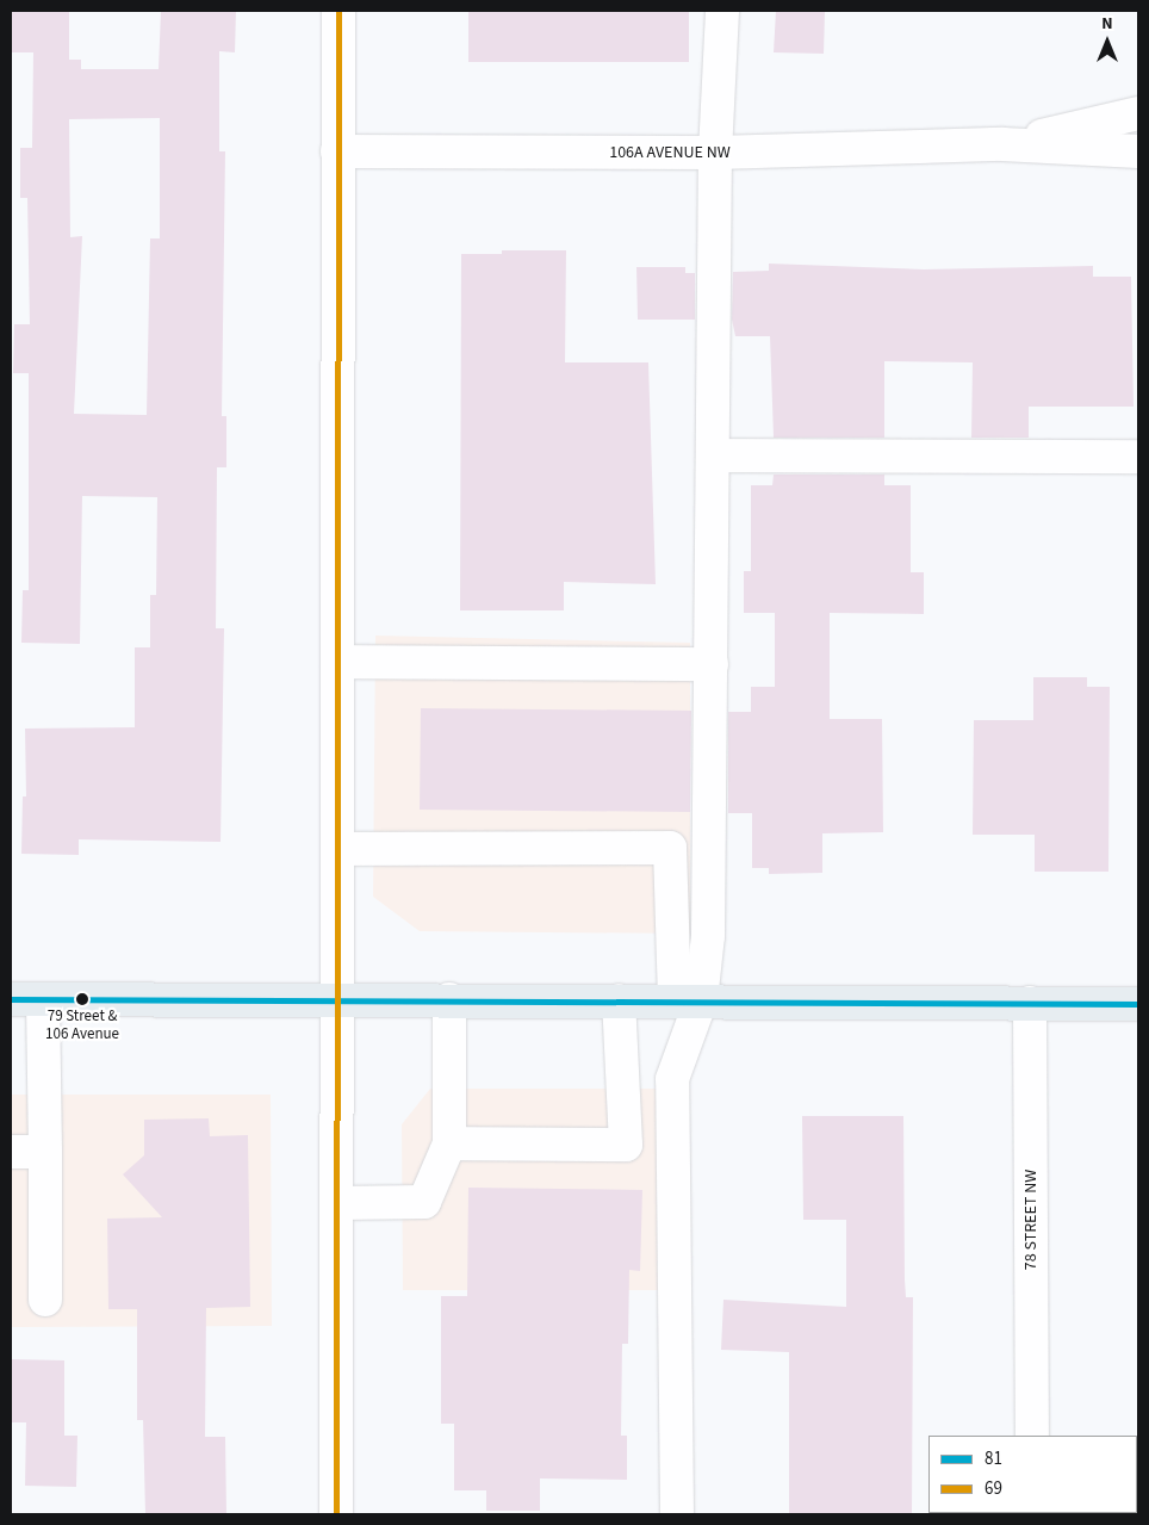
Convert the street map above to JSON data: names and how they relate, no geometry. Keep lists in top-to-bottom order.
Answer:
{
  "streets": {
    "street": ["106A AVENUE NW", "78 STREET NW"]
  },
  "places": ["79 Street & 106 Avenue"],
  "lines": ["transit line 69", "transit line 81"],
  "legend": ["81", "69"],
  "north": "top"
}
